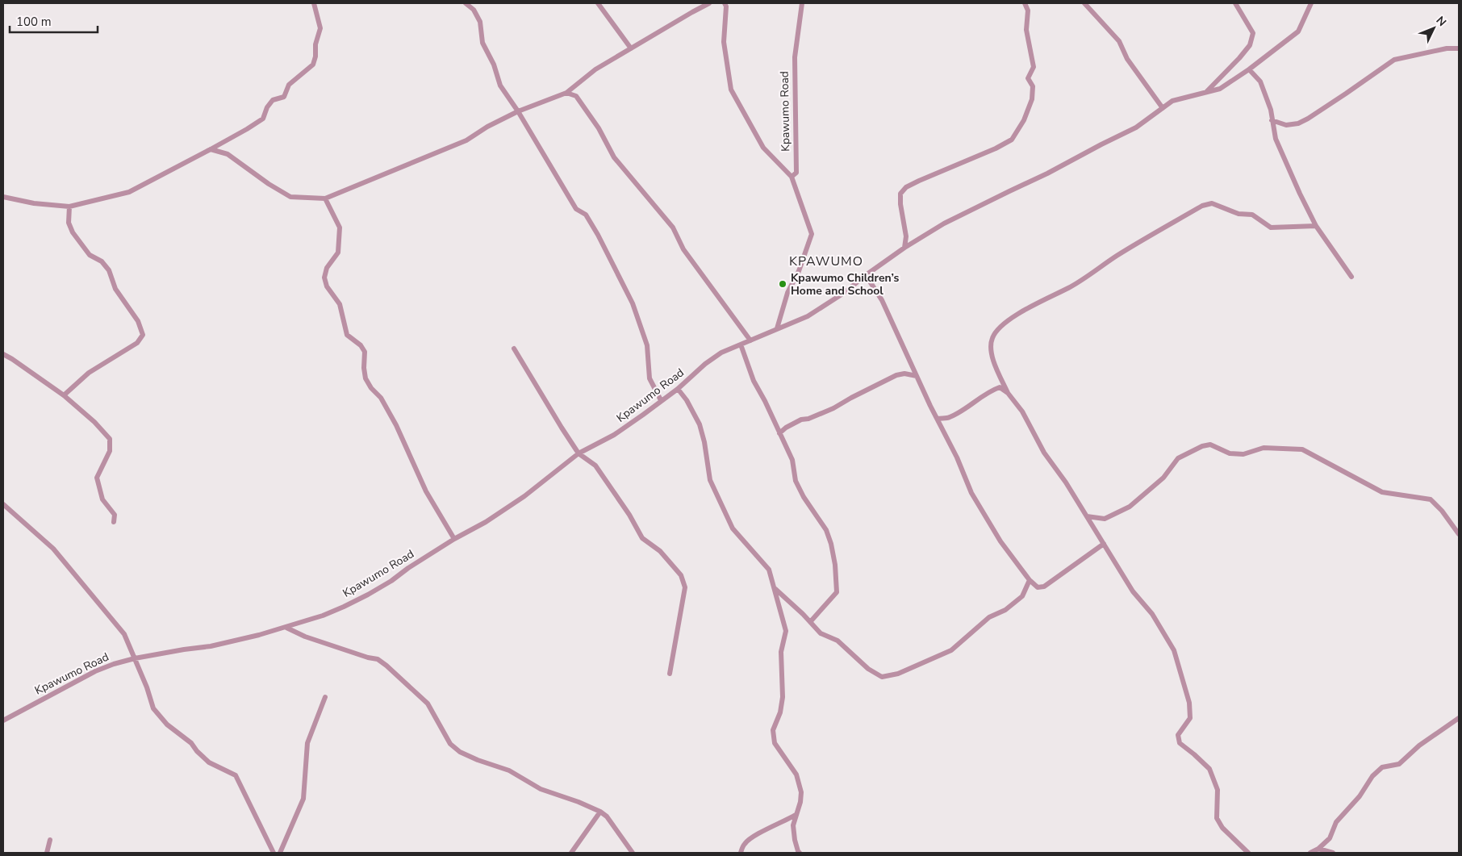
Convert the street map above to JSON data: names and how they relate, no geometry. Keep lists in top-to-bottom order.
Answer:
{
  "streets": {
    "street": ["Kpawumo Road"]
  },
  "districts": ["KPAWUMO"],
  "places": ["Kpawumo Children’s Home and School"],
  "scale_bar": "100 m",
  "north": "top right"
}
